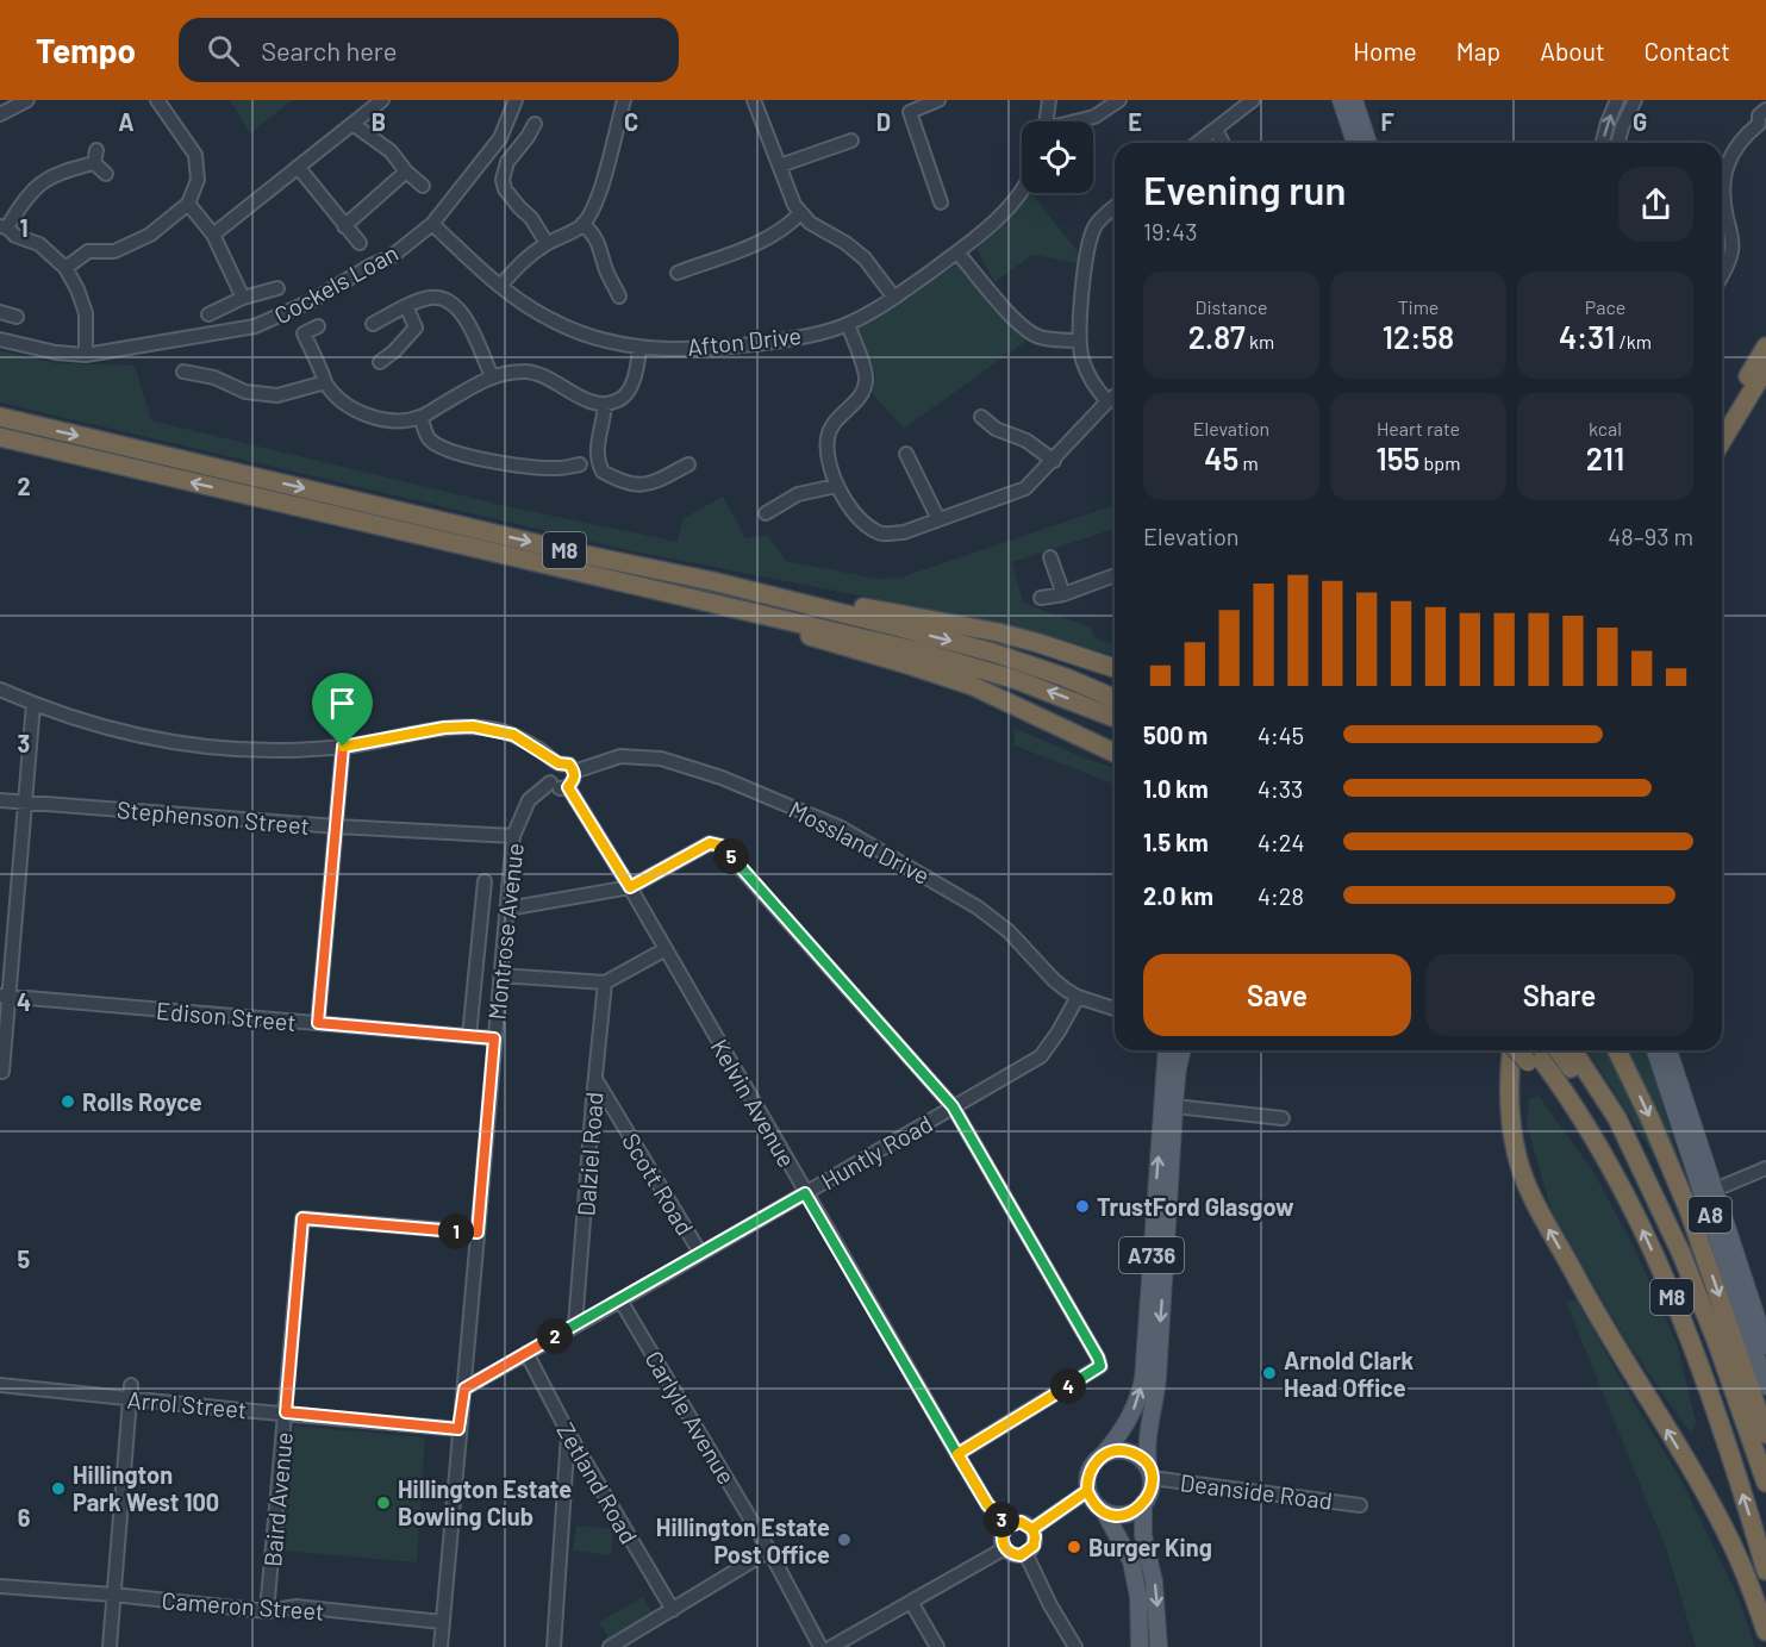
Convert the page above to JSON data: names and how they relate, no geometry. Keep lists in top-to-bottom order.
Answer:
{
  "streets": {
    "highway": ["M8"],
    "main road": ["A8", "A736"],
    "street": [
      "Cockels Loan",
      "Afton Drive",
      "Stephenson Street",
      "Mossland Drive",
      "Montrose Avenue",
      "Edison Street",
      "Kelvin Avenue",
      "Huntly Road",
      "Dalziel Road",
      "Scott Road",
      "Arrol Street",
      "Carlyle Avenue",
      "Zetland Road",
      "Deanside Road",
      "Baird Avenue",
      "Cameron Street"
    ]
  },
  "crossings": [
    ["Cockels Loan", "Afton Drive"],
    ["Stephenson Street", "Montrose Avenue"],
    ["Mossland Drive", "Montrose Avenue"],
    ["Mossland Drive", "Kelvin Avenue"],
    ["Mossland Drive", "Huntly Road"],
    ["Montrose Avenue", "Edison Street"],
    ["Montrose Avenue", "Kelvin Avenue"],
    ["Montrose Avenue", "Huntly Road"],
    ["Montrose Avenue", "Arrol Street"],
    ["Montrose Avenue", "Baird Avenue"],
    ["Montrose Avenue", "Cameron Street"],
    ["Kelvin Avenue", "Huntly Road"],
    ["Huntly Road", "Dalziel Road"],
    ["Huntly Road", "Scott Road"],
    ["Huntly Road", "Carlyle Avenue"],
    ["Huntly Road", "Zetland Road"],
    ["Dalziel Road", "Scott Road"],
    ["A736", "Deanside Road"],
    ["Arrol Street", "Baird Avenue"],
    ["Baird Avenue", "Cameron Street"]
  ],
  "places": [
    "Rolls Royce",
    "TrustFord Glasgow",
    "Arnold Clark Head Office",
    "Hillington Park West 100",
    "Hillington Estate Bowling Club",
    "Hillington Estate Post Office",
    "Burger King"
  ],
  "page": {
    "header": "Tempo",
    "search": "Search here",
    "nav": [
      "Home",
      "Map",
      "About",
      "Contact"
    ],
    "heading": ["Evening run", "19:43"],
    "stats": [
      ["Distance", "2.87 km"],
      ["Time", "12:58"],
      ["Pace", "4:31 /km"],
      ["Elevation", "45 m"],
      ["Heart rate", "155 bpm"],
      ["kcal", "211"]
    ],
    "chart": ["Elevation", "48–93 m"],
    "list": [
      {
        "name": "500 m",
        "note": "4:45"
      },
      {
        "name": "1.0 km",
        "note": "4:33"
      },
      {
        "name": "1.5 km",
        "note": "4:24"
      },
      {
        "name": "2.0 km",
        "note": "4:28"
      }
    ],
    "pins": [
      "5",
      "1",
      "2",
      "4",
      "3"
    ],
    "buttons": ["Save", "Share"]
  },
  "grid": {
    "columns": [
      "A",
      "B",
      "C",
      "D",
      "E",
      "F",
      "G"
    ],
    "rows": [
      "1",
      "2",
      "3",
      "4",
      "5",
      "6"
    ]
  }
}
